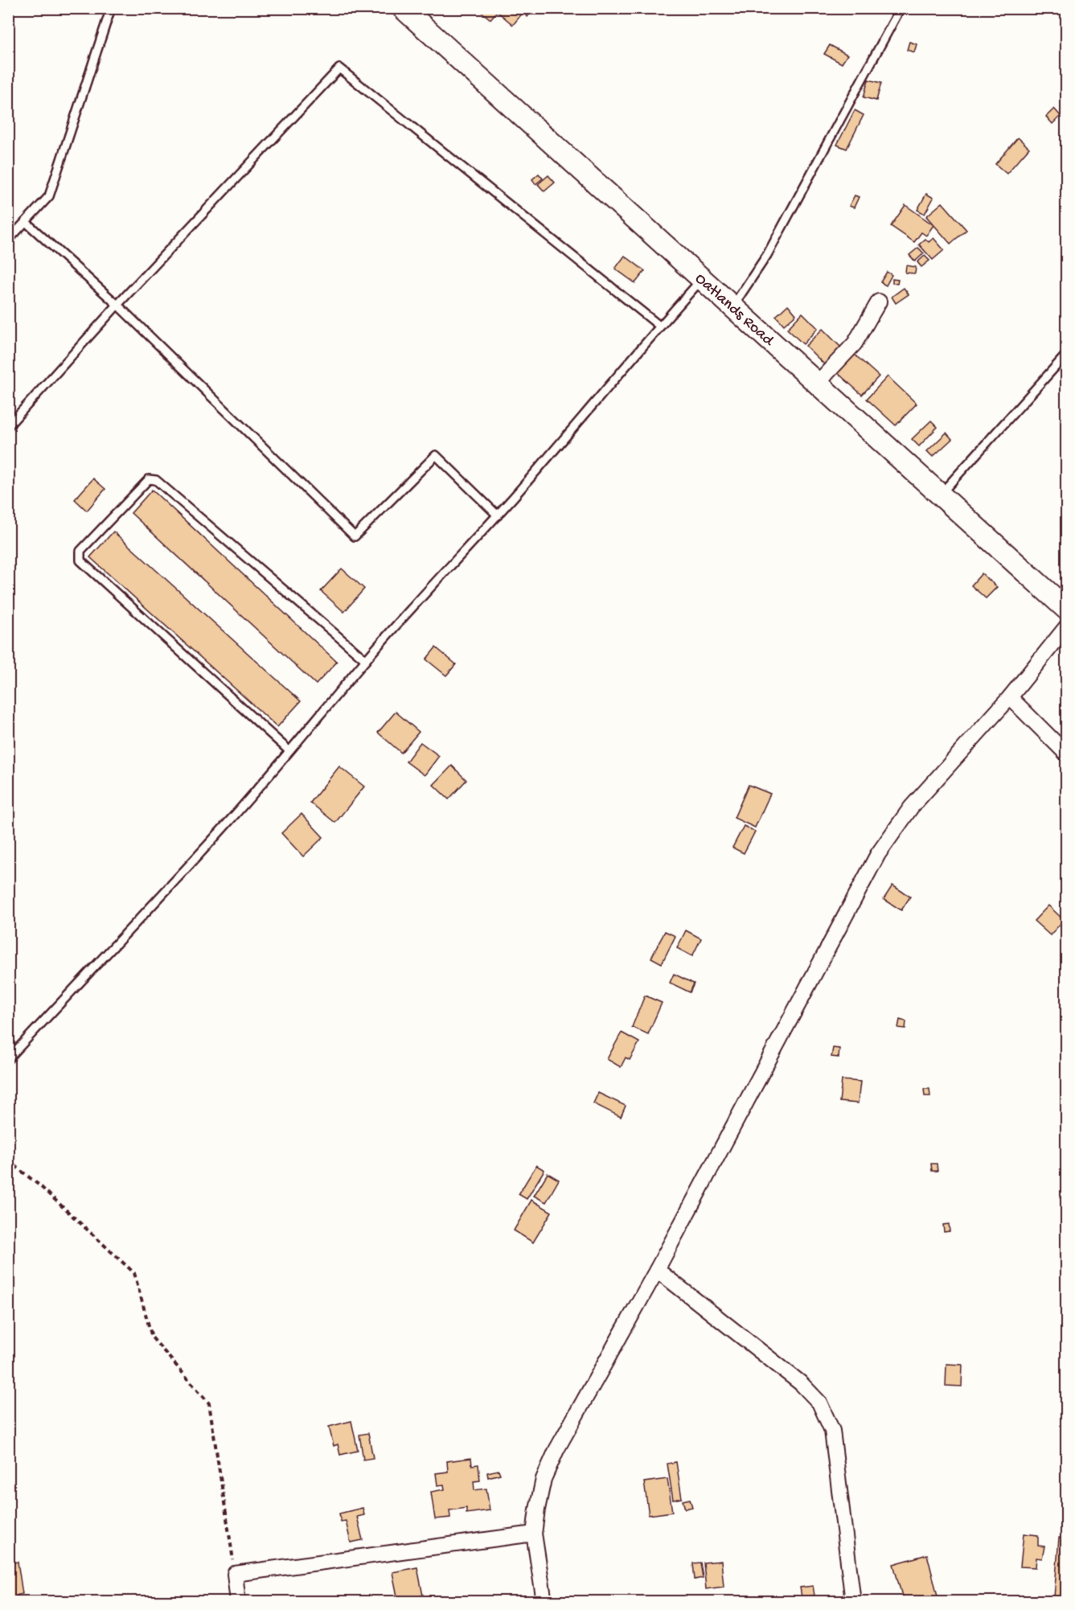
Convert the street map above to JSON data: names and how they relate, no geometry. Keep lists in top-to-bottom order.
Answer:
{
  "streets": {
    "street": ["Oatlands Road"]
  }
}
